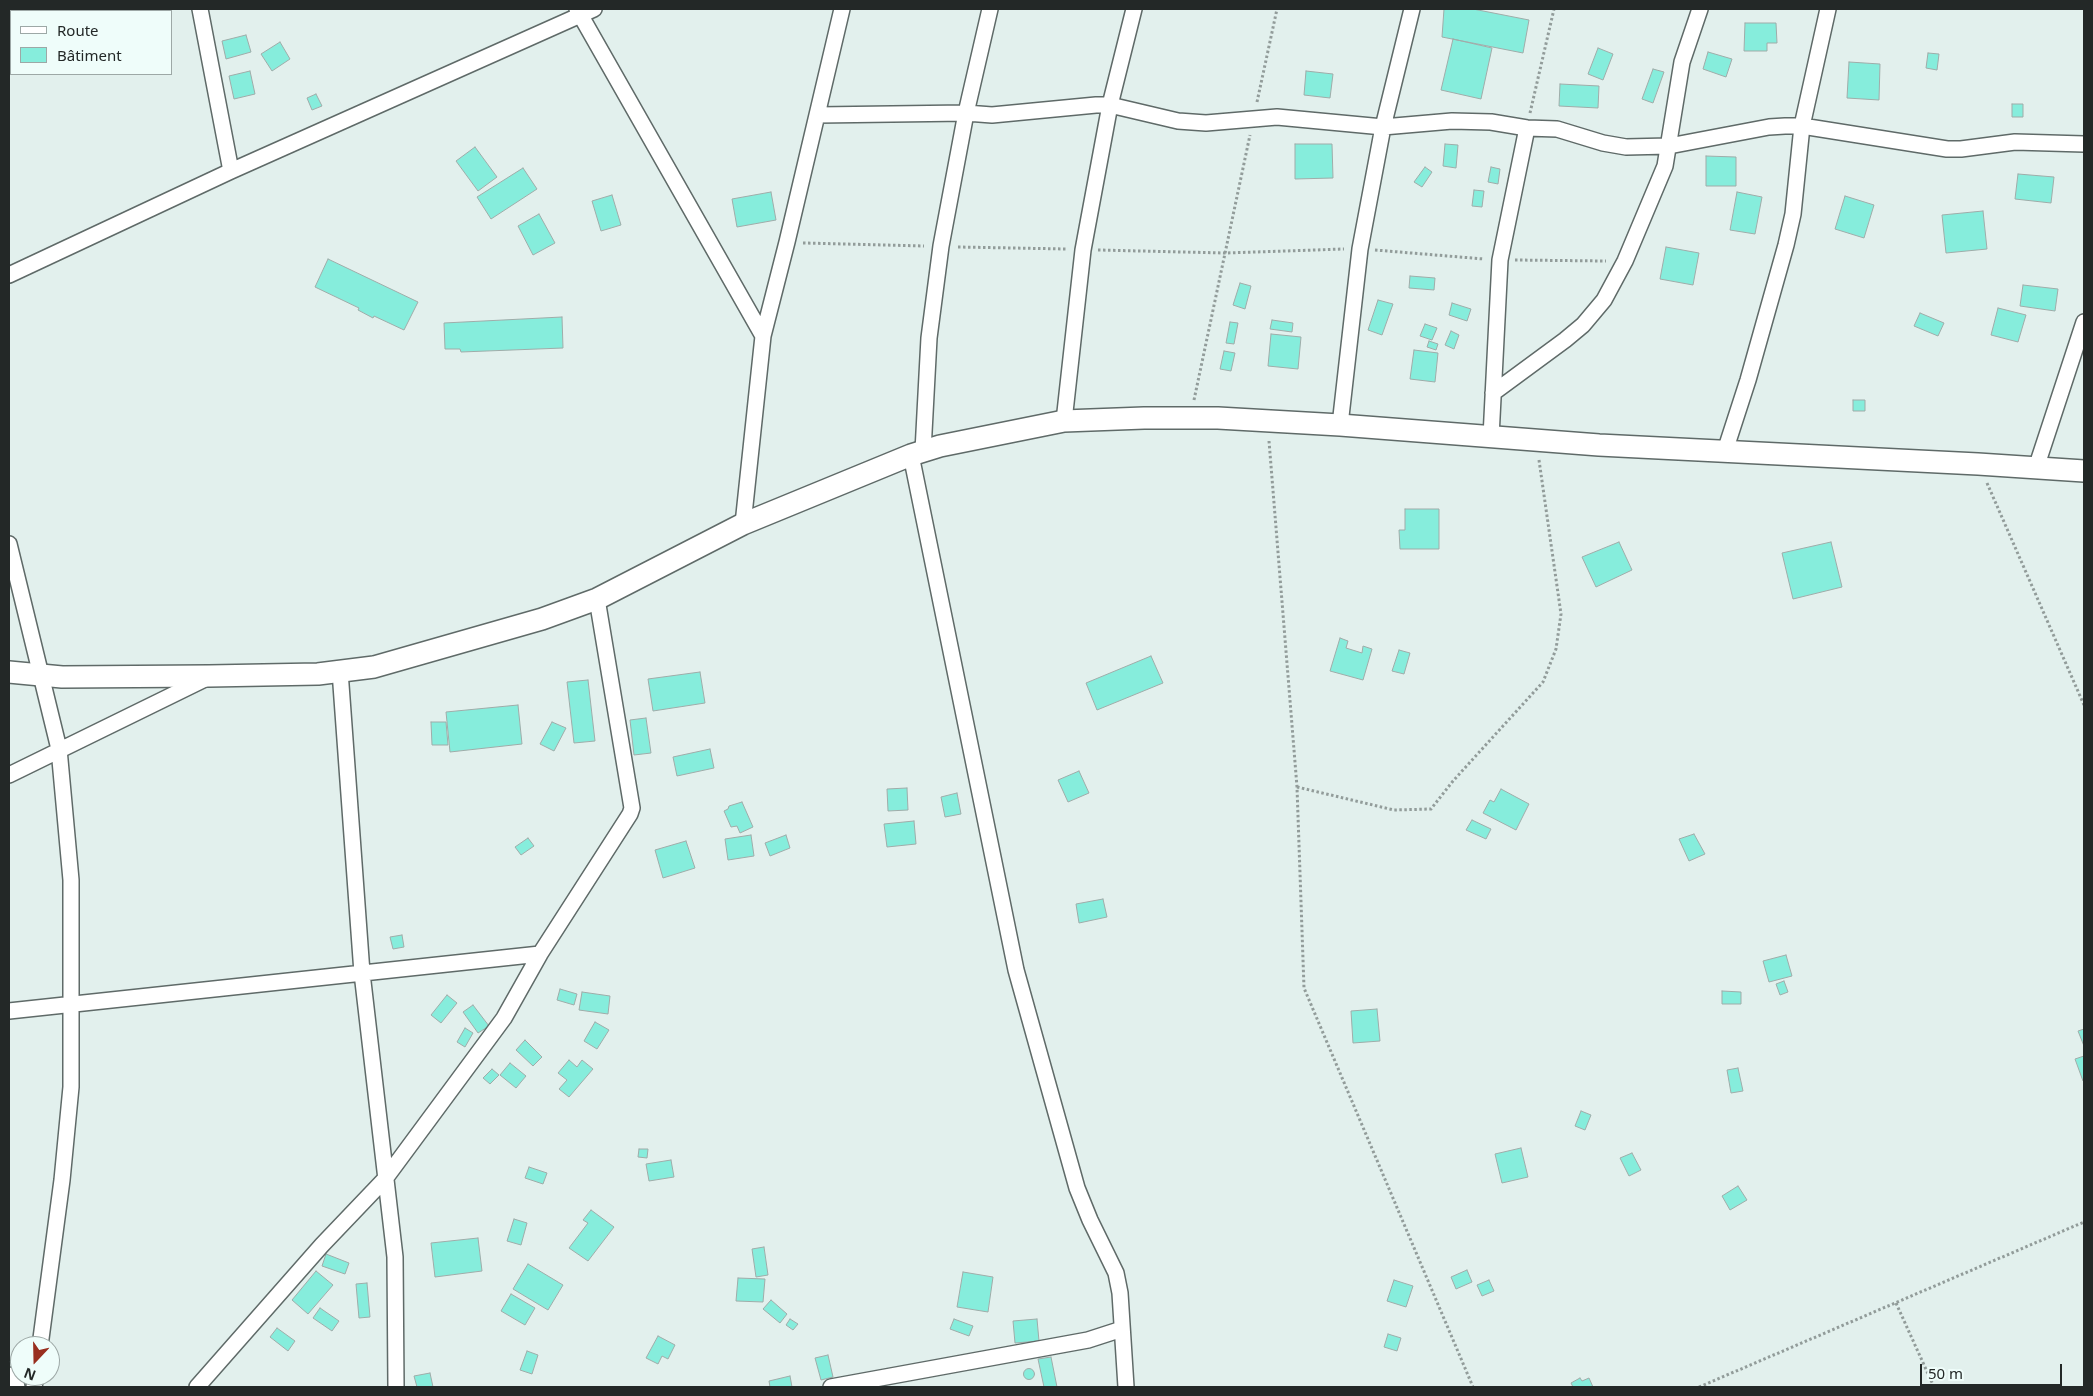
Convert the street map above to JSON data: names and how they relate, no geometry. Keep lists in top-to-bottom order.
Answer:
{
  "legend": ["Route", "Bâtiment"],
  "scale_bar": "50 m",
  "north": "bottom"
}
